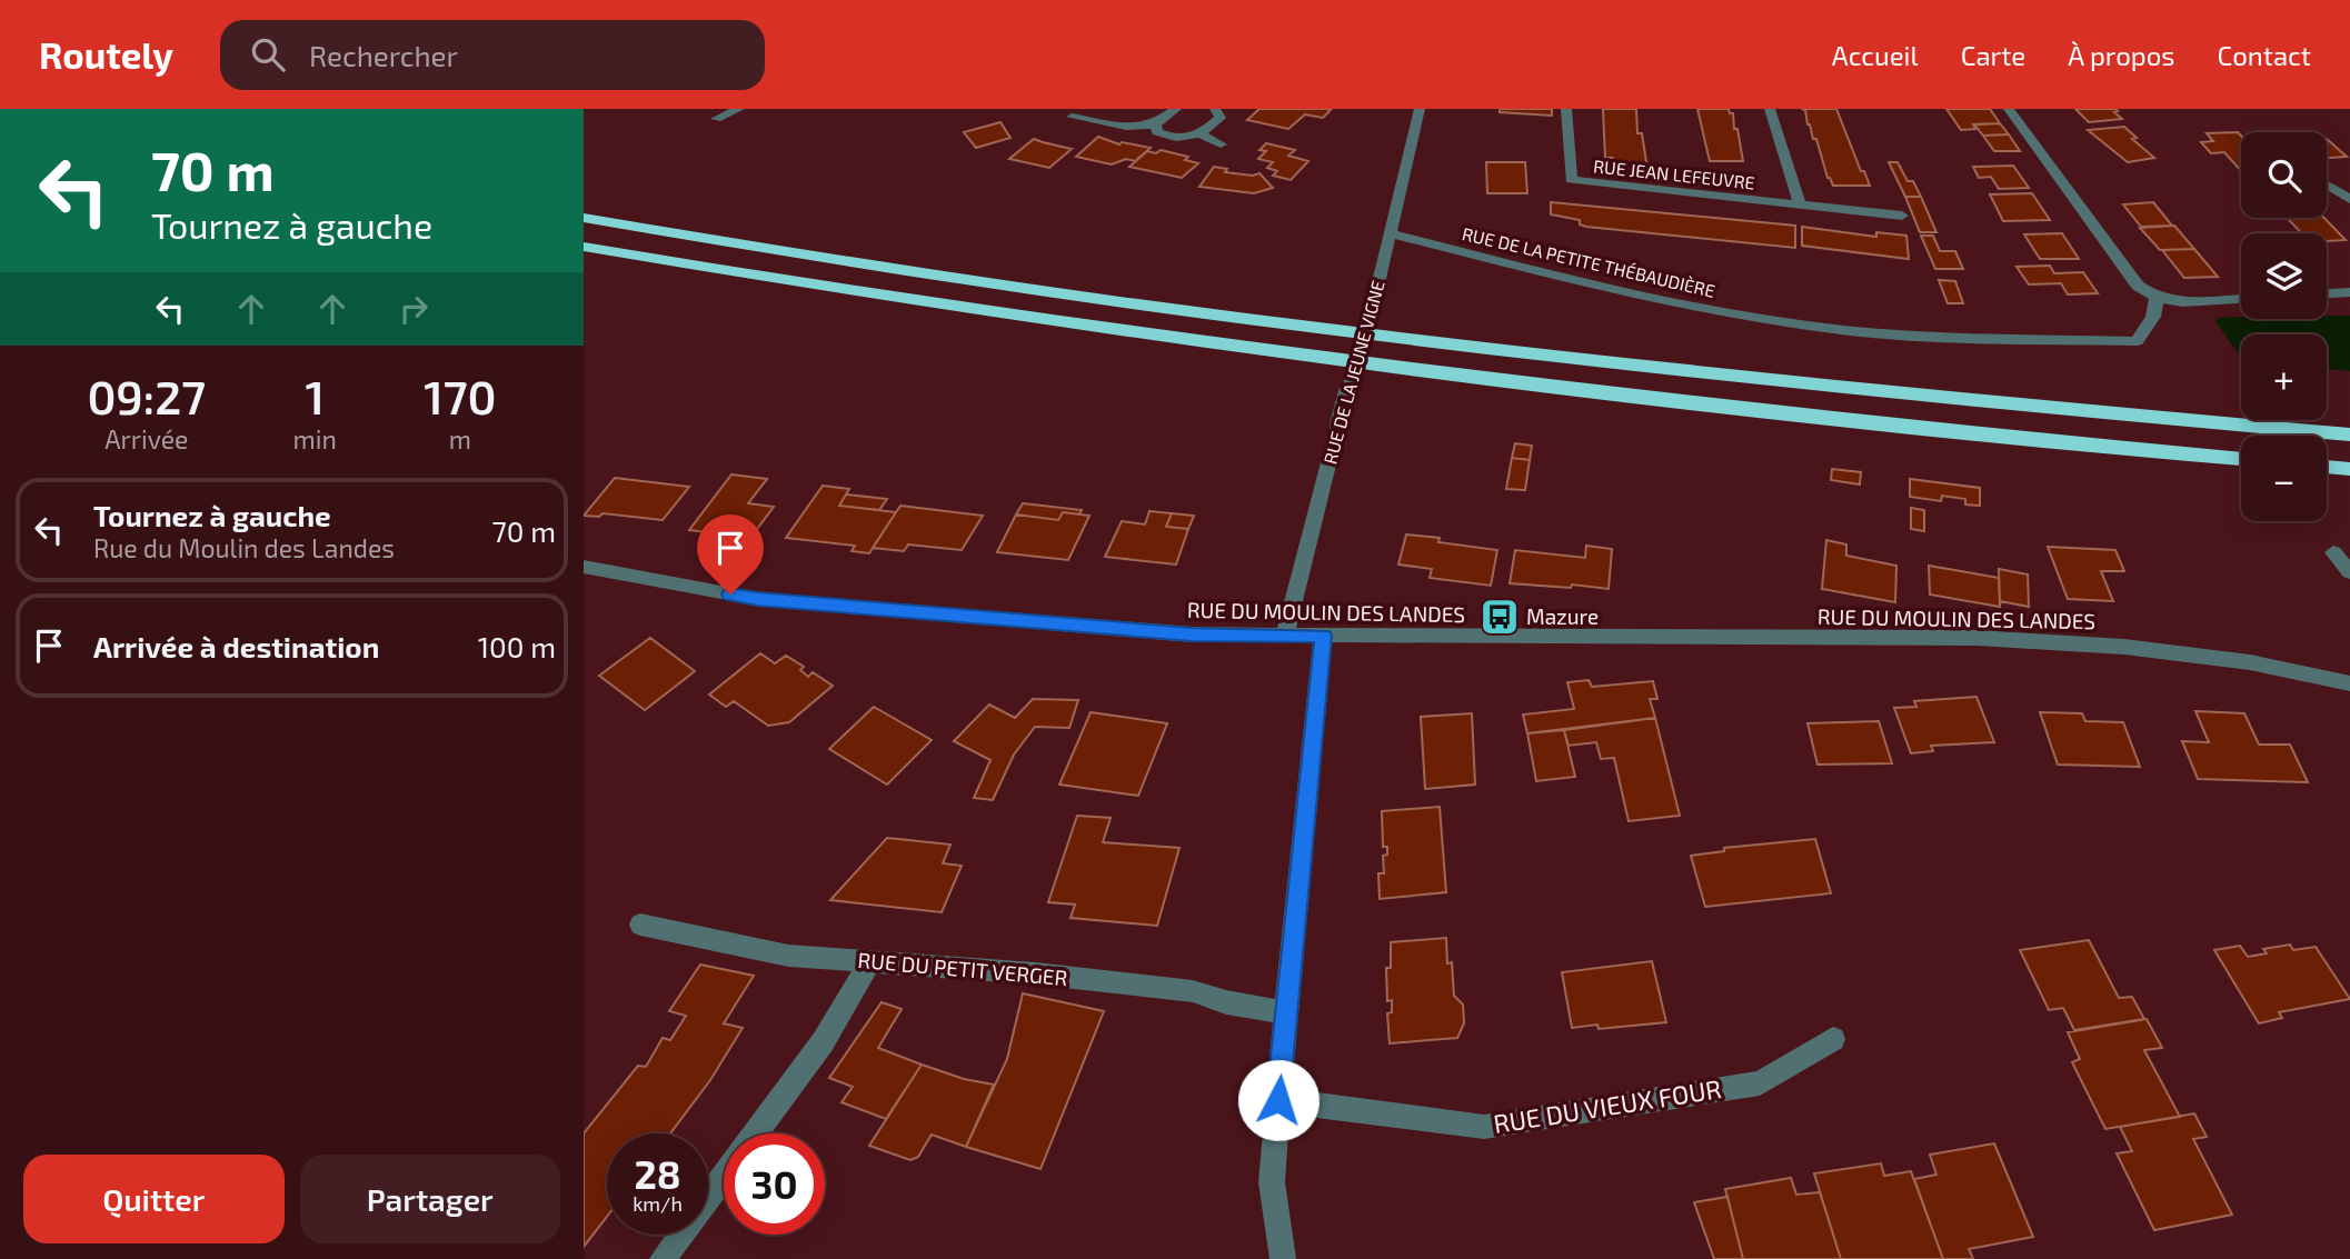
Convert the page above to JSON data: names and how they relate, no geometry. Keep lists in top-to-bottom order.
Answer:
{
  "streets": {
    "street": [
      "RUE JEAN LEFEUVRE",
      "RUE DE LA PETITE THÉBAUDIÈRE",
      "RUE DE LA JEUNE VIGNE",
      "RUE DU MOULIN DES LANDES",
      "RUE DU PETIT VERGER",
      "RUE DU VIEUX FOUR"
    ]
  },
  "crossings": [
    ["RUE DE LA PETITE THÉBAUDIÈRE", "RUE DE LA JEUNE VIGNE"],
    ["RUE DE LA JEUNE VIGNE", "RUE DU MOULIN DES LANDES"]
  ],
  "places": {
    "bus stop": ["Mazure"]
  },
  "page": {
    "header": "Routely",
    "search": "Rechercher",
    "nav": [
      "Accueil",
      "Carte",
      "À propos",
      "Contact"
    ],
    "turn": ["70 m", "Tournez à gauche"],
    "map_buttons": ["+", "−"],
    "eta": [
      "09:27",
      "Arrivée",
      "1",
      "min",
      "170",
      "m"
    ],
    "list": [
      {
        "name": "Tournez à gauche",
        "note": "Rue du Moulin des Landes",
        "value": "70 m"
      },
      {
        "name": "Arrivée à destination",
        "value": "100 m"
      }
    ],
    "speed": "28 km/h",
    "limit": "30",
    "buttons": ["Quitter", "Partager"]
  }
}
